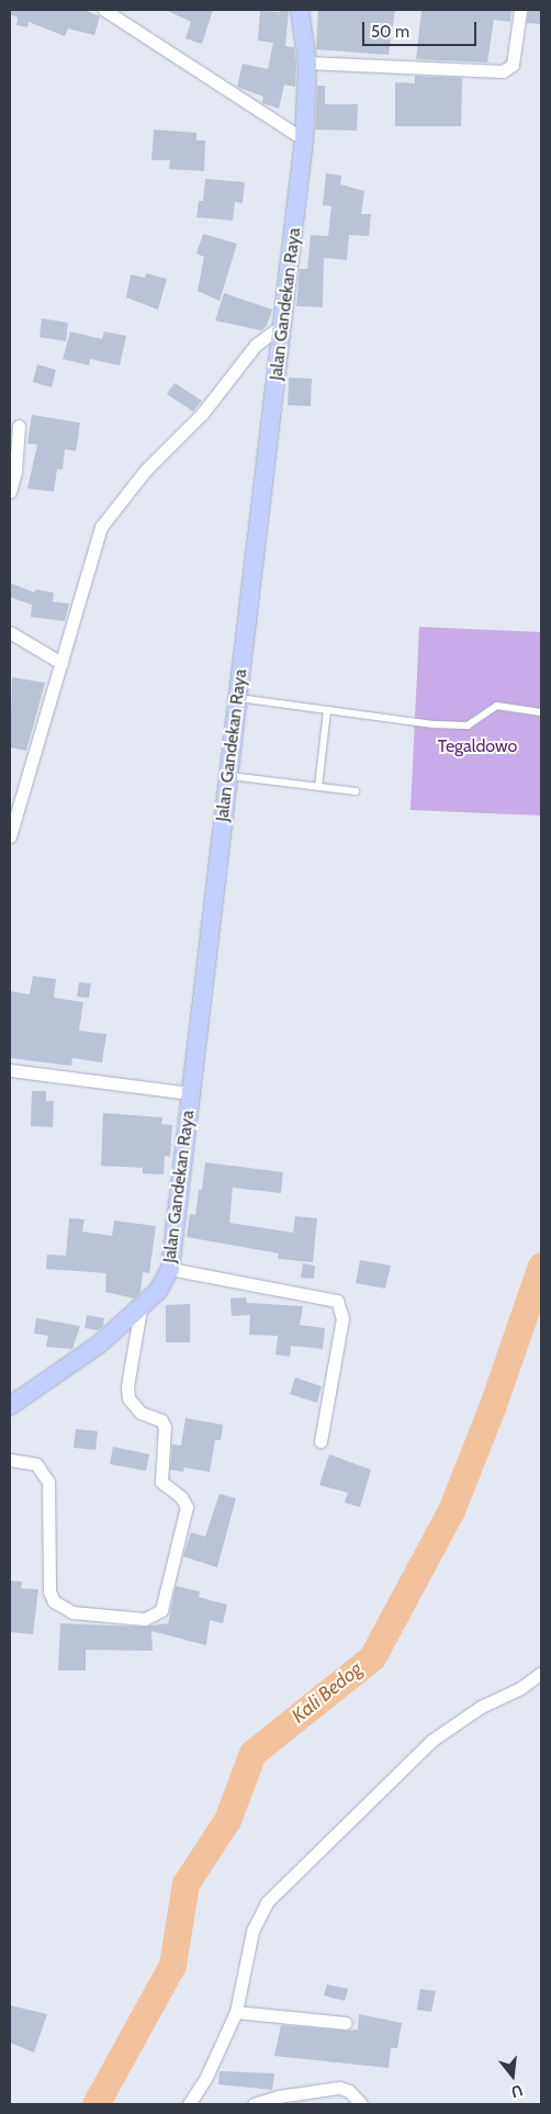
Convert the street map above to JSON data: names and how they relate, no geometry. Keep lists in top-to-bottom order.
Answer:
{
  "streets": {
    "street": ["Jalan Gandekan Raya"]
  },
  "water": ["Kali Bedog"],
  "parks": ["Tegaldowo"],
  "scale_bar": "50 m",
  "north": "bottom"
}
